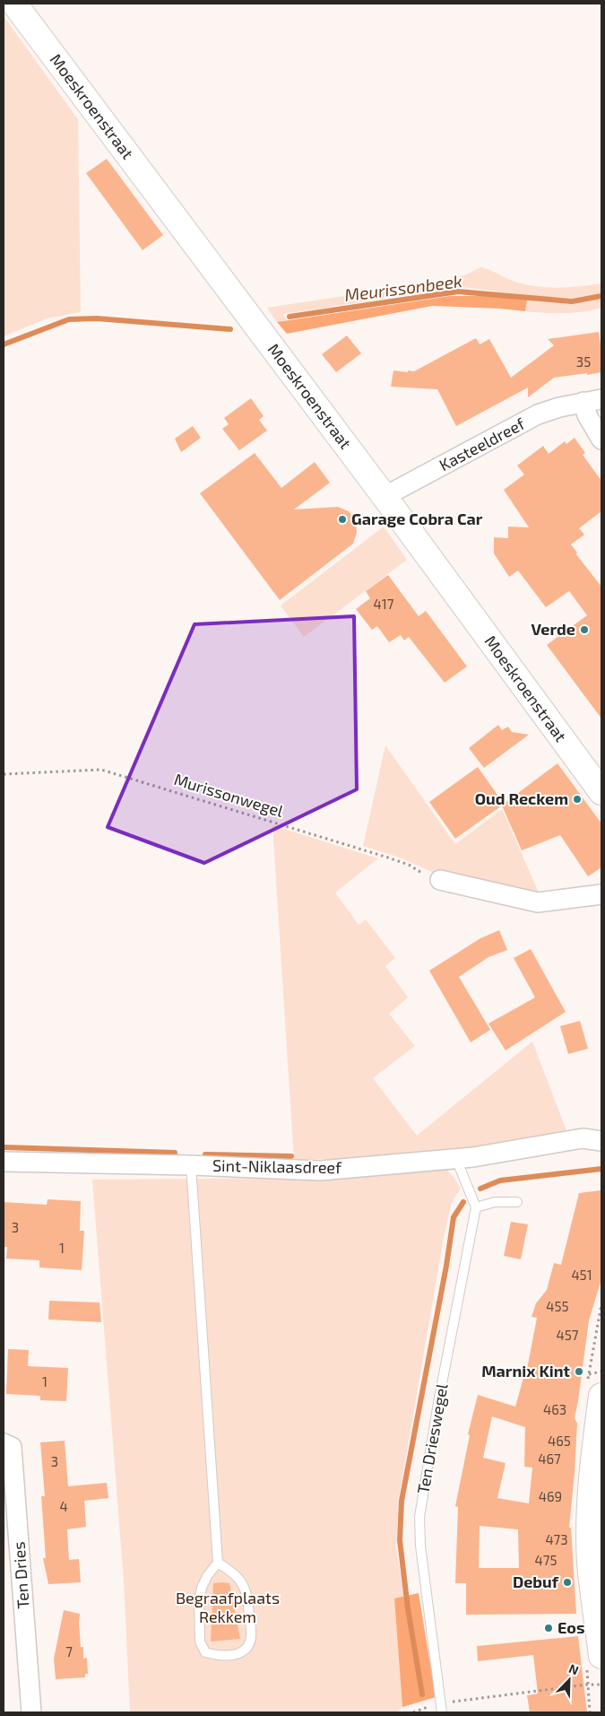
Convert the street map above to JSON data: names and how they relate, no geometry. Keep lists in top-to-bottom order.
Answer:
{
  "streets": {
    "main road": ["Moeskroenstraat"],
    "street": ["Kasteeldreef", "Sint-Niklaasdreef", "Ten Dries"],
    "lane": ["Ten Drieswegel"],
    "path": ["Murissonwegel"]
  },
  "crossings": [
    ["Moeskroenstraat", "Kasteeldreef"]
  ],
  "water": ["Meurissonbeek"],
  "parks": ["Begraafplaats Rekkem"],
  "places": [
    "Garage Cobra Car",
    "Verde",
    "Oud Reckem",
    "Marnix Kint",
    "Debuf",
    "Eos"
  ],
  "house_numbers": [
    "35",
    "417",
    "3",
    "1",
    "451",
    "455",
    "457",
    "1",
    "463",
    "465",
    "467",
    "3",
    "469",
    "4",
    "473",
    "475",
    "7"
  ],
  "north": "top right"
}
